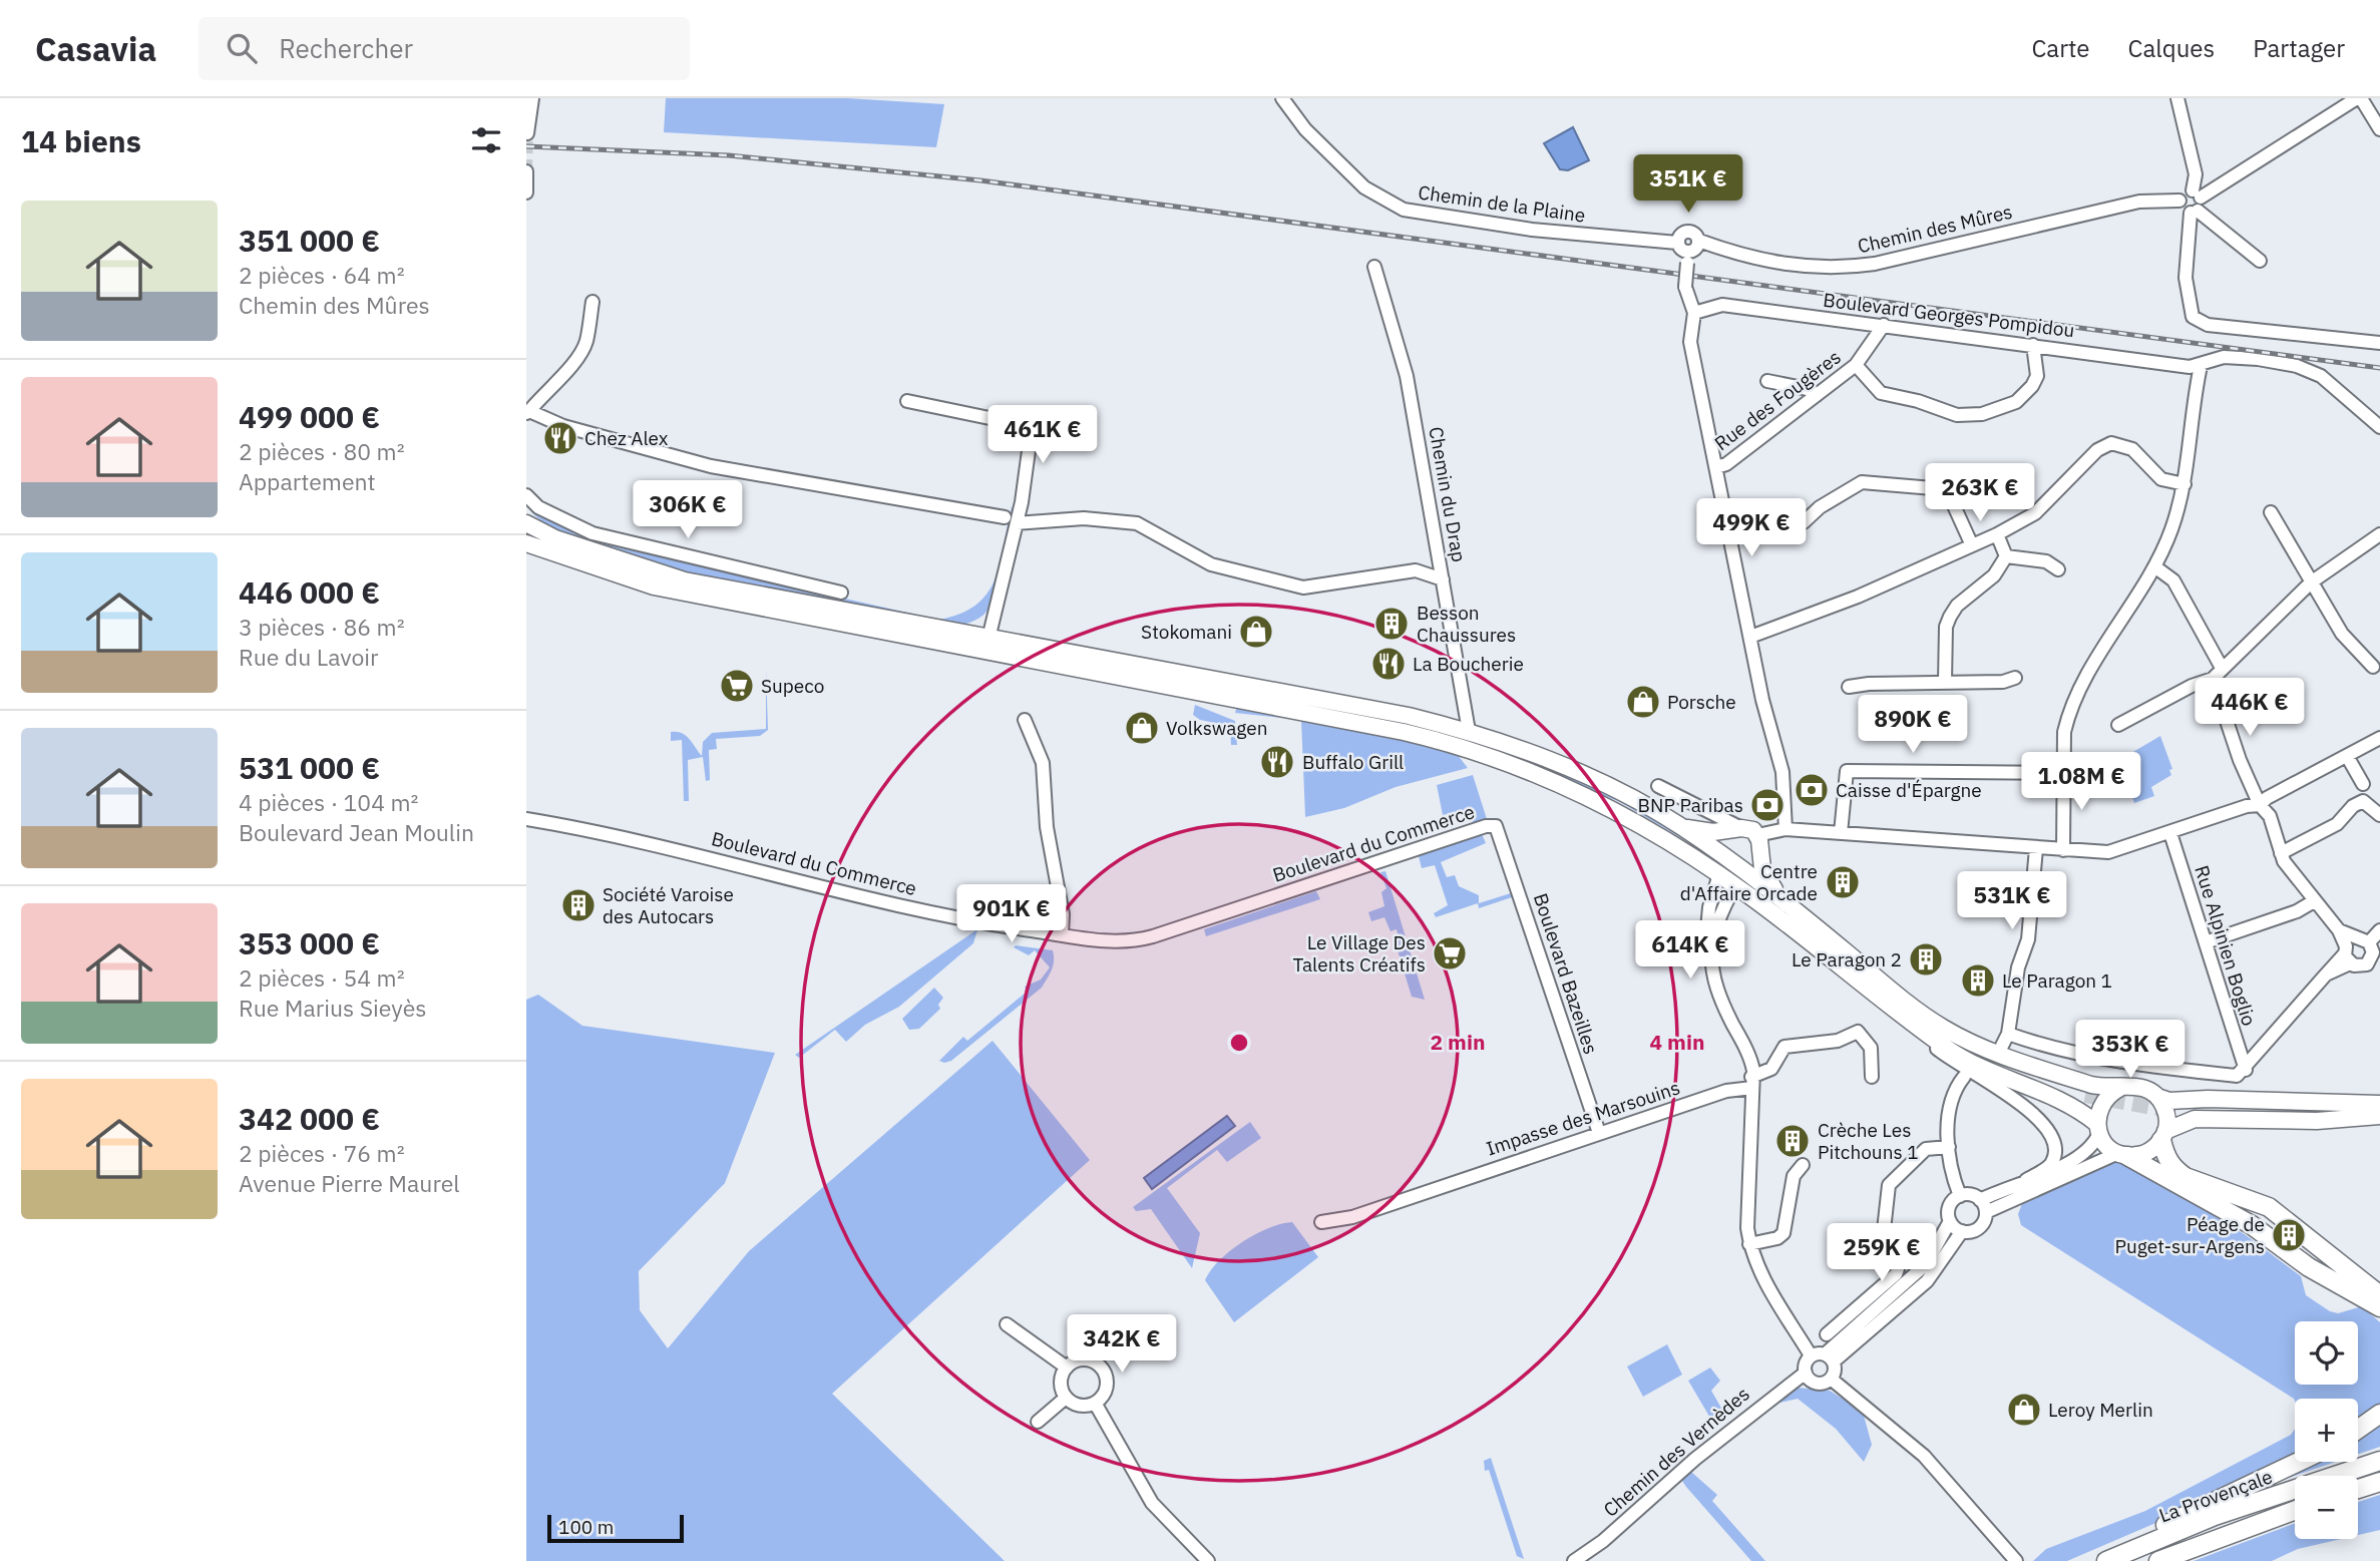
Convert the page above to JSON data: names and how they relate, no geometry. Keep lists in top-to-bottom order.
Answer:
{
  "streets": {
    "highway": ["La Provençale"],
    "street": [
      "Chemin de la Plaine",
      "Chemin des Mûres",
      "Boulevard Georges Pompidou",
      "Rue des Fougères",
      "Chemin du Drap",
      "Boulevard du Commerce",
      "Rue Alpinien Boglio",
      "Boulevard Bazeilles",
      "Impasse des Marsouins",
      "Chemin des Vernèdes"
    ]
  },
  "crossings": [
    ["Chemin de la Plaine", "Chemin des Mûres"],
    ["Boulevard Georges Pompidou", "Rue des Fougères"],
    ["Boulevard du Commerce", "Boulevard Bazeilles"],
    ["Boulevard Bazeilles", "Impasse des Marsouins"]
  ],
  "places": {
    "restaurant": ["Chez Alex", "La Boucherie", "Buffalo Grill"],
    "building": [
      "Besson Chaussures",
      "Centre d'Affaire Orcade",
      "Société Varoise des Autocars",
      "Le Paragon 2",
      "Le Paragon 1",
      "Crèche Les Pitchouns 1",
      "Péage de Puget-sur-Argens"
    ],
    "shop": [
      "Stokomani",
      "Porsche",
      "Volkswagen",
      "Leroy Merlin"
    ],
    "supermarket": ["Supeco", "Le Village Des Talents Créatifs"],
    "bank": ["Caisse d'Épargne", "BNP Paribas"]
  },
  "scale_bar": "100 m",
  "page": {
    "header": "Casavia",
    "search": "Rechercher",
    "nav": ["Carte", "Calques", "Partager"],
    "heading": "14 biens",
    "price": [
      "351K €",
      "461K €",
      "263K €",
      "306K €",
      "499K €",
      "446K €",
      "890K €",
      "1.08M €",
      "531K €",
      "901K €",
      "614K €",
      "353K €",
      "259K €",
      "342K €"
    ],
    "list": [
      {
        "name": "351 000 €",
        "note": "2 pièces · 64 m² · Chemin des Mûres"
      },
      {
        "name": "499 000 €",
        "note": "2 pièces · 80 m² · Appartement"
      },
      {
        "name": "446 000 €",
        "note": "3 pièces · 86 m² · Rue du Lavoir"
      },
      {
        "name": "531 000 €",
        "note": "4 pièces · 104 m² · Boulevard Jean Moulin"
      },
      {
        "name": "353 000 €",
        "note": "2 pièces · 54 m² · Rue Marius Sieyès"
      },
      {
        "name": "342 000 €",
        "note": "2 pièces · 76 m² · Avenue Pierre Maurel"
      }
    ],
    "map_buttons": ["+", "−"],
    "scale": "100 m"
  },
  "rings": ["2 min", "4 min"]
}
